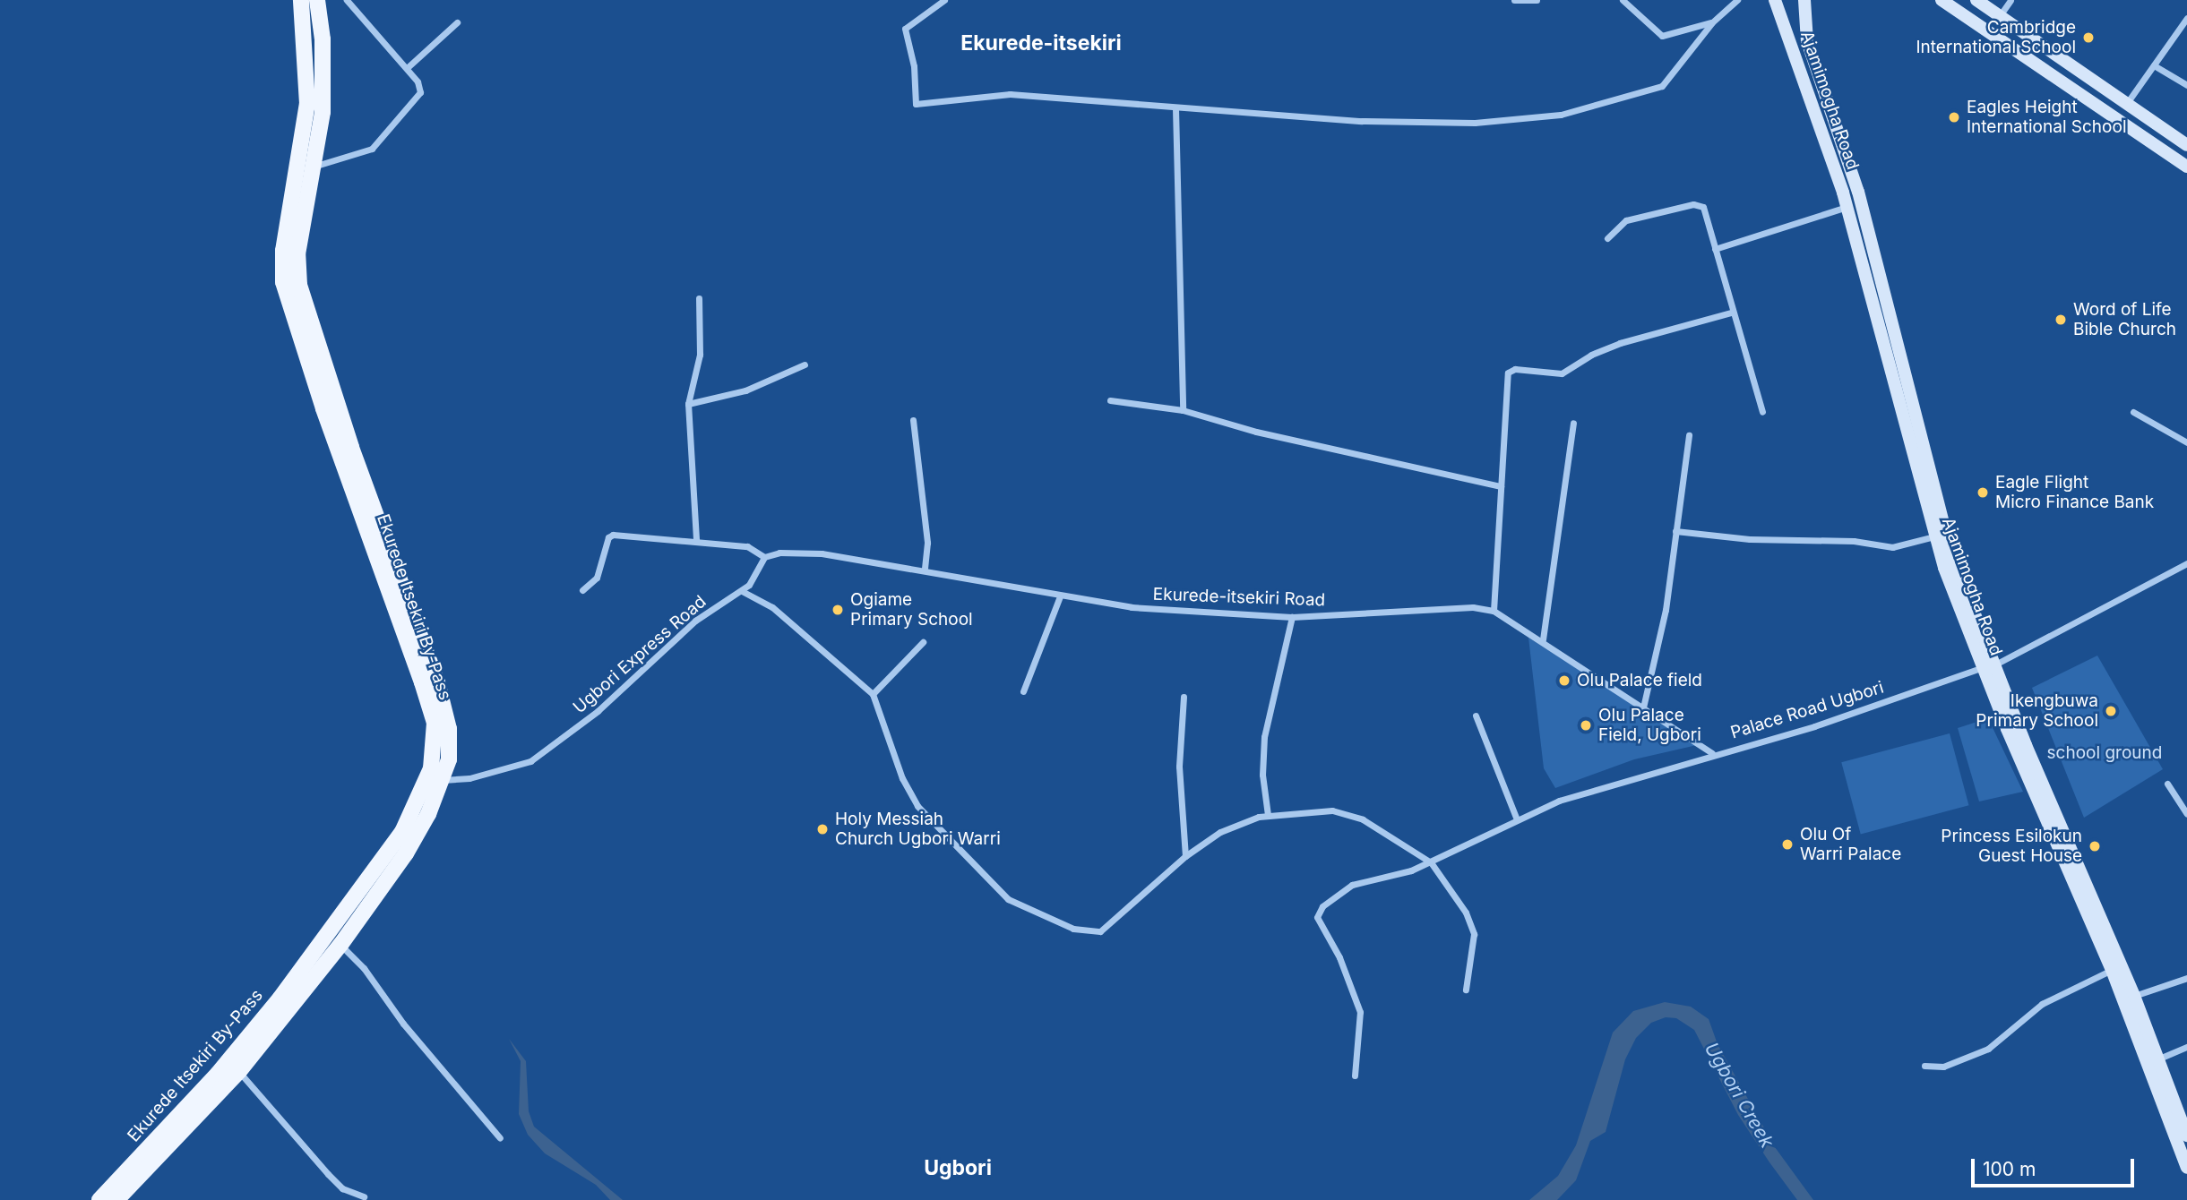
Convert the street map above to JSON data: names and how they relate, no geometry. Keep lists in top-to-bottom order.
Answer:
{
  "streets": {
    "main road": ["Ajamimogha Road", "Ekurede Itsekiri By-Pass"],
    "street": ["Ekurede-itsekiri Road", "Ugbori Express Road", "Palace Road Ugbori"]
  },
  "crossings": [
    ["Ajamimogha Road", "Palace Road Ugbori"],
    ["Ekurede-itsekiri Road", "Ugbori Express Road"],
    ["Ekurede-itsekiri Road", "Palace Road Ugbori"],
    ["Ekurede Itsekiri By-Pass", "Ugbori Express Road"]
  ],
  "districts": ["Ekurede-itsekiri", "Ugbori"],
  "water": ["Ugbori Creek"],
  "parks": ["school ground"],
  "places": [
    "Cambridge International School",
    "Eagles Height International School",
    "Word of Life Bible Church",
    "Eagle Flight Micro Finance Bank",
    "Ogiame Primary School",
    "Olu Palace field",
    "Ikengbuwa Primary School",
    "Olu Palace Field, Ugbori",
    "Holy Messiah Church Ugbori Warri",
    "Olu Of Warri Palace",
    "Princess Esilokun Guest House"
  ],
  "scale_bar": "100 m"
}
